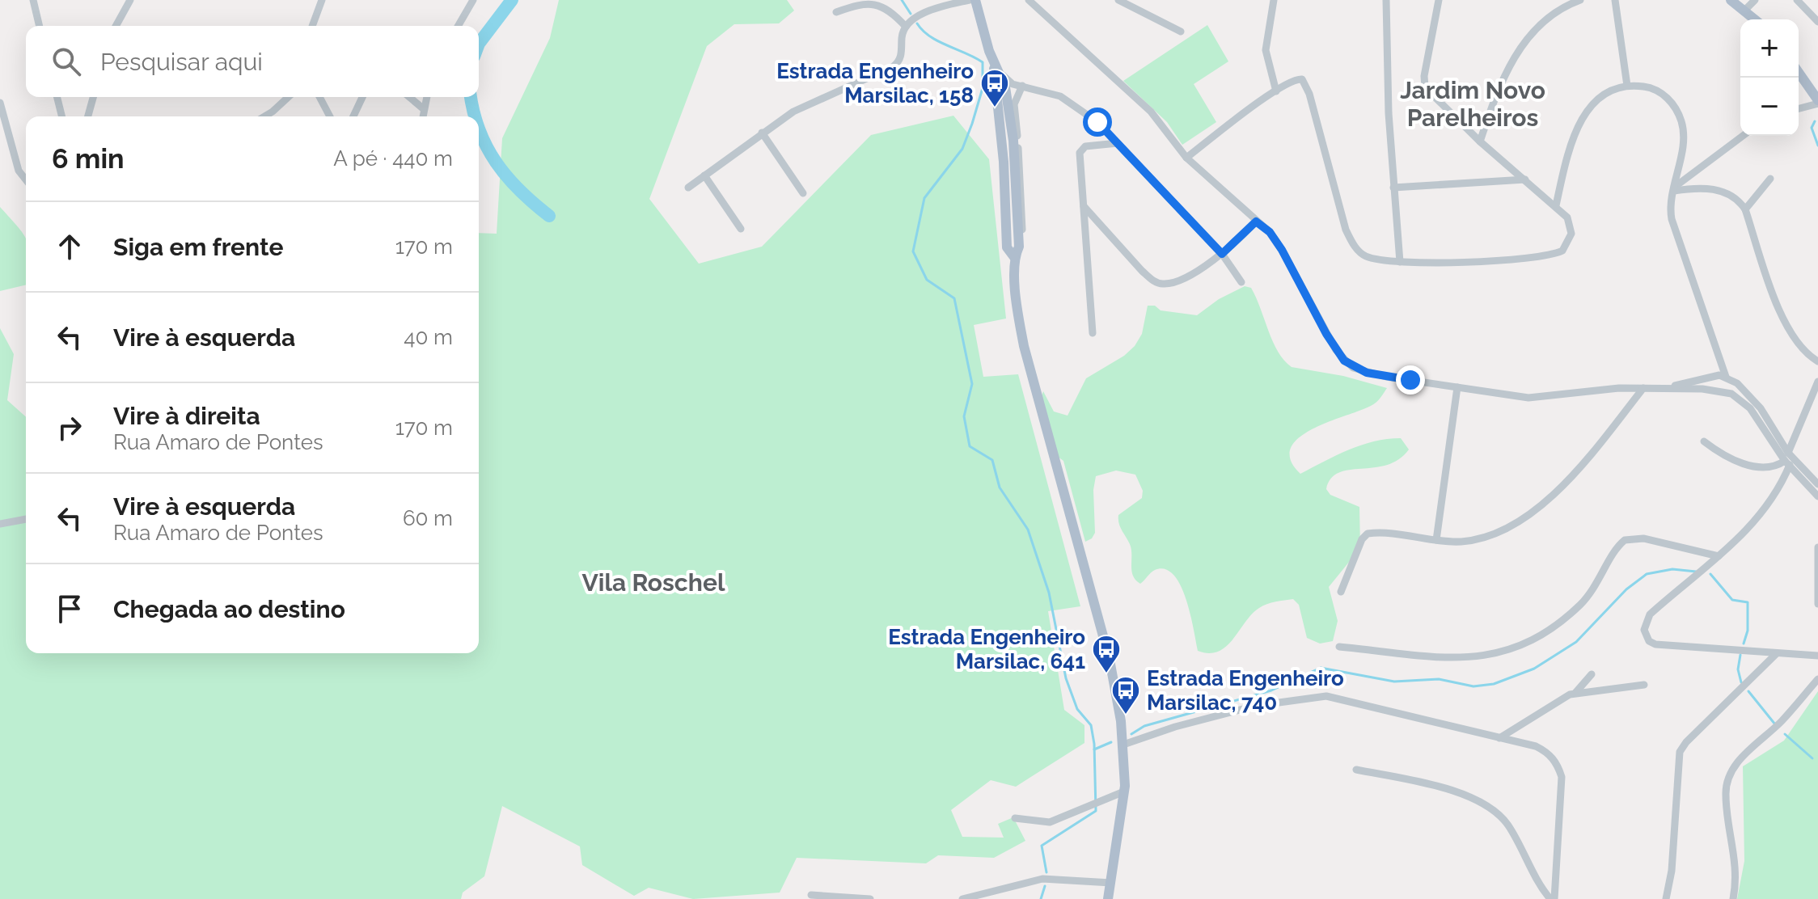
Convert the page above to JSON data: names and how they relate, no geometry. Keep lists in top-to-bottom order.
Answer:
{
  "districts": ["Jardim Novo Parelheiros", "Vila Roschel"],
  "places": {
    "bus stop": ["Estrada Engenheiro Marsilac, 158", "Estrada Engenheiro Marsilac, 641", "Estrada Engenheiro Marsilac, 740"]
  },
  "page": {
    "map_buttons": ["+", "−"],
    "search": "Pesquisar aqui",
    "heading": ["6 min", "A pé · 440 m"],
    "list": [
      ["Siga em frente", "170 m"],
      ["Vire à esquerda", "40 m"],
      ["Vire à direita", "Rua Amaro de Pontes", "170 m"],
      ["Vire à esquerda", "Rua Amaro de Pontes", "60 m"],
      "Chegada ao destino"
    ]
  }
}
